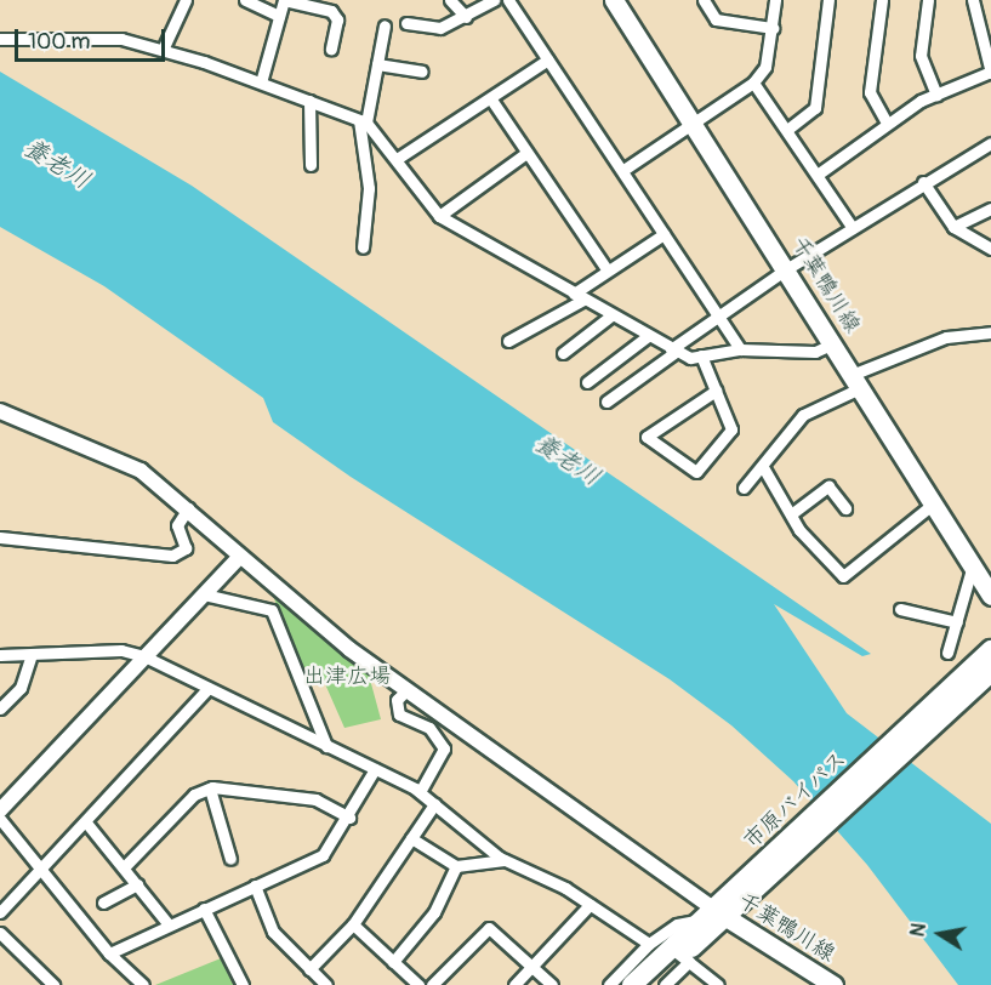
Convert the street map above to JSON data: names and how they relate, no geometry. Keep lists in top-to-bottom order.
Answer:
{
  "streets": {
    "highway": ["市原バイパス"],
    "main road": ["千葉鴨川線"]
  },
  "crossings": [
    ["千葉鴨川線", "市原バイパス"]
  ],
  "water": ["養老川"],
  "parks": ["出津広場"],
  "scale_bar": "100 m",
  "north": "left"
}
